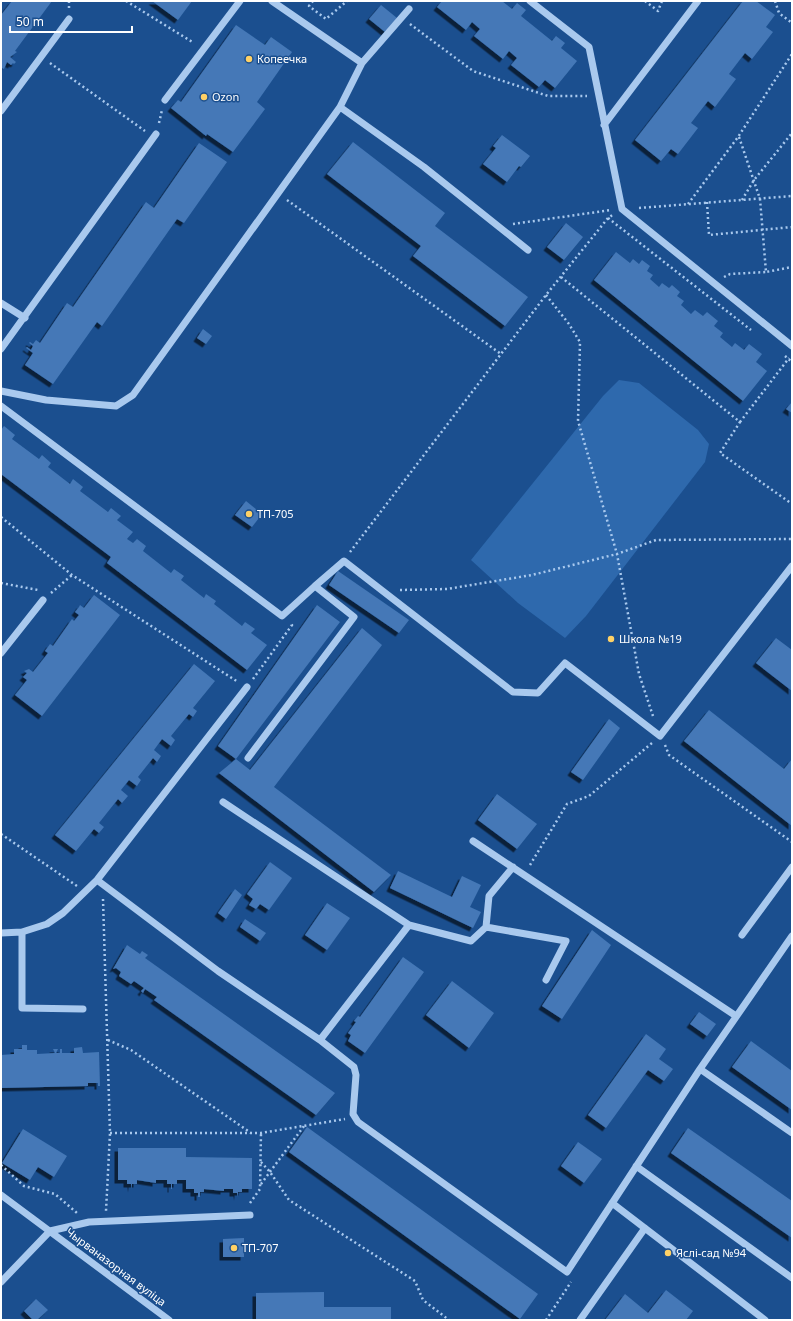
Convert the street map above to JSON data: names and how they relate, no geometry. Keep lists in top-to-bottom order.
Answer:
{
  "streets": {
    "street": ["Чырваназорная вуліца"]
  },
  "places": [
    "Копеечка",
    "Ozon",
    "ТП-705",
    "Школа №19",
    "ТП-707",
    "Яслі-сад №94"
  ],
  "scale_bar": "50 m"
}
